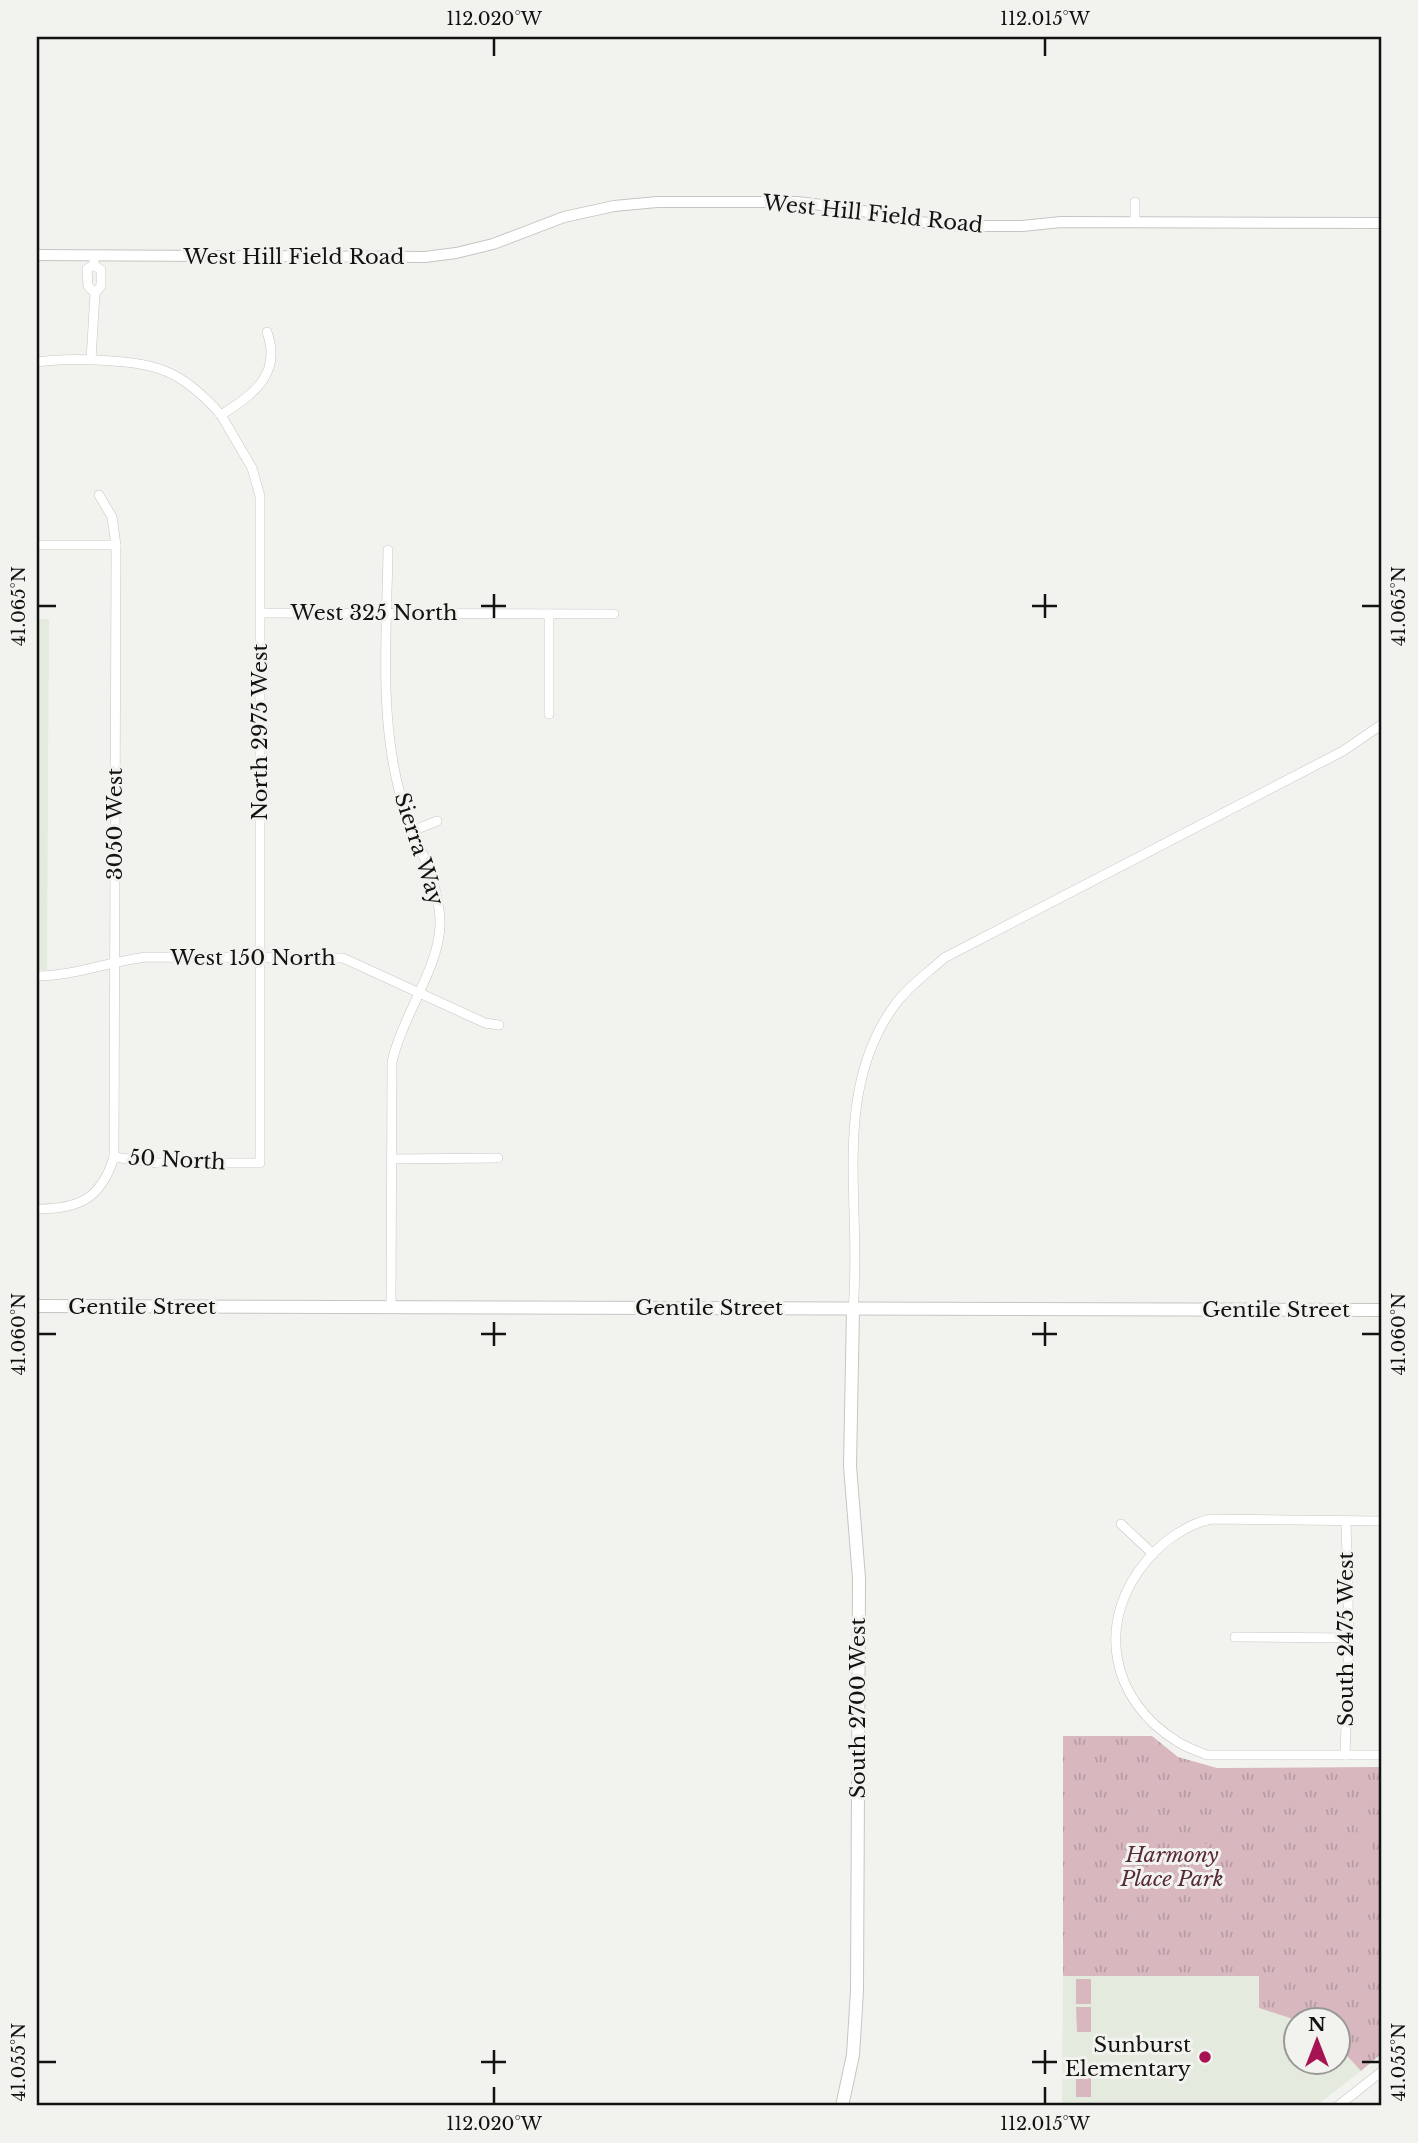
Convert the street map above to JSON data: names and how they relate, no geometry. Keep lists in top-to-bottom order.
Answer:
{
  "streets": {
    "main road": ["Gentile Street", "South 2700 West"],
    "street": [
      "West Hill Field Road",
      "West 325 North",
      "North 2975 West",
      "3050 West",
      "Sierra Way",
      "West 150 North",
      "50 North",
      "South 2475 West"
    ]
  },
  "crossings": [
    ["West 325 North", "North 2975 West"],
    ["West 325 North", "Sierra Way"],
    ["North 2975 West", "West 150 North"],
    ["North 2975 West", "50 North"],
    ["3050 West", "West 150 North"],
    ["3050 West", "50 North"],
    ["Sierra Way", "West 150 North"],
    ["Sierra Way", "Gentile Street"],
    ["Gentile Street", "South 2700 West"]
  ],
  "parks": ["Harmony Place Park"],
  "places": ["Sunburst Elementary"],
  "north": "top",
  "coordinates": [
    "112.020°W",
    "112.015°W",
    "41.065°N",
    "41.060°N",
    "41.055°N"
  ]
}
